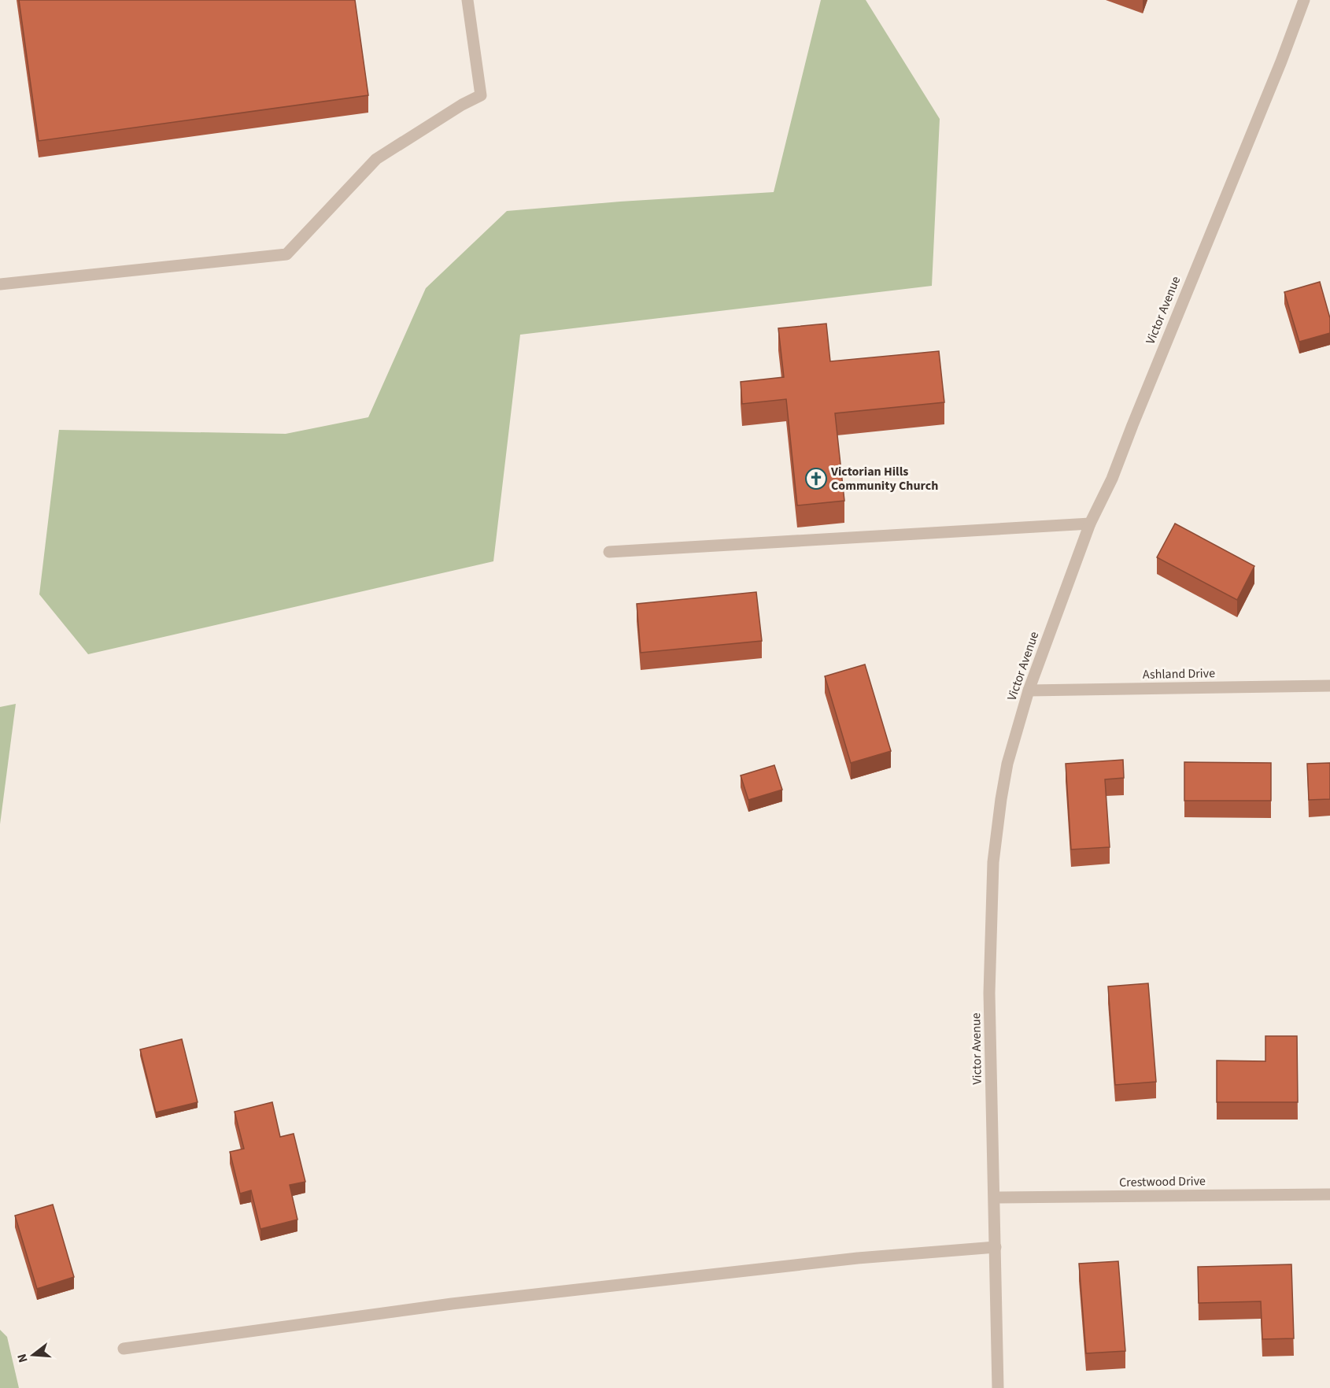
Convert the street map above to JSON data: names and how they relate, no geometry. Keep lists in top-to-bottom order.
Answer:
{
  "streets": {
    "street": ["Victor Avenue", "Ashland Drive", "Crestwood Drive"]
  },
  "crossings": [
    ["Victor Avenue", "Ashland Drive"],
    ["Victor Avenue", "Crestwood Drive"]
  ],
  "places": {
    "church": ["Victorian Hills Community Church"]
  },
  "north": "left"
}
